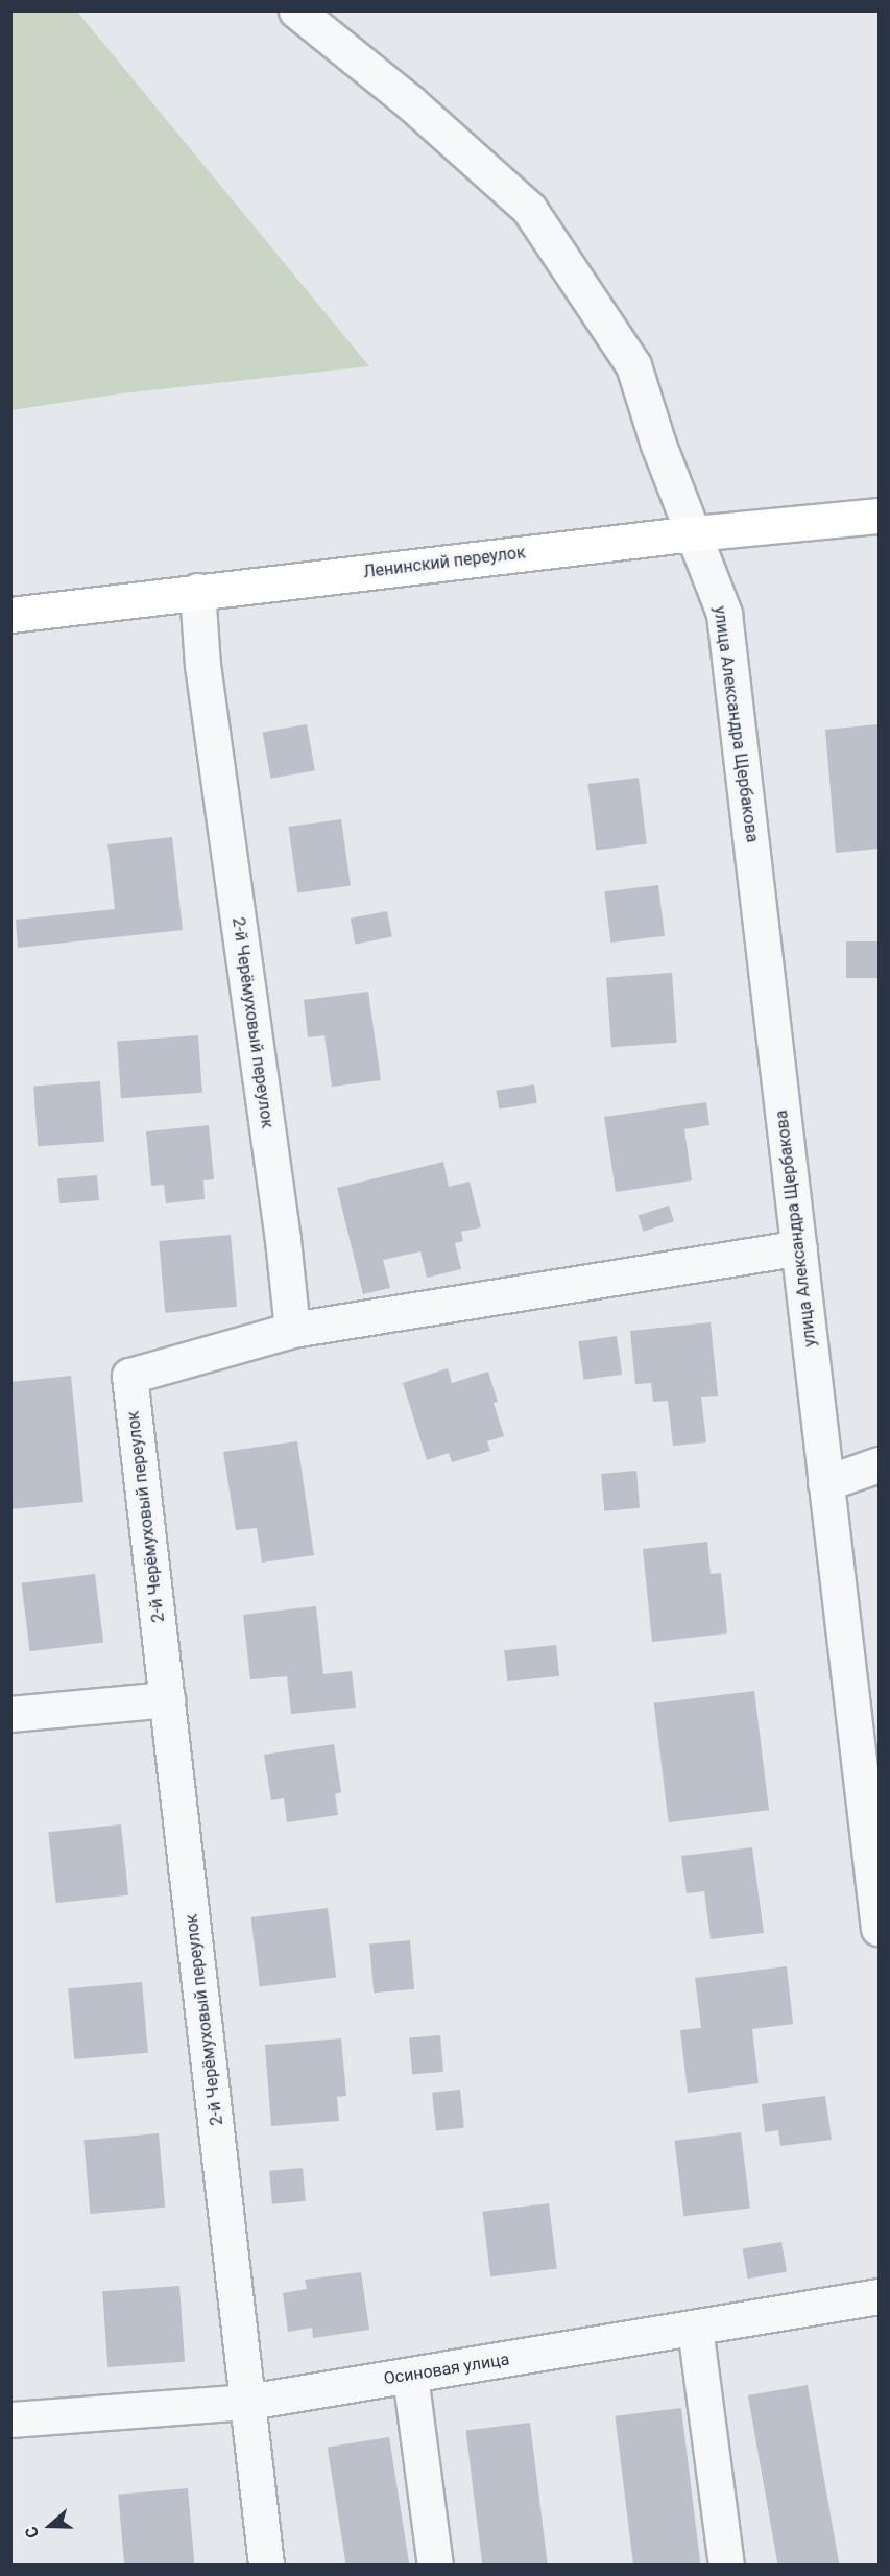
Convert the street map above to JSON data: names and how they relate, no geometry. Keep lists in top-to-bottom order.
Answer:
{
  "streets": {
    "main road": ["Ленинский переулок"],
    "street": ["улица Александра Щербакова", "2-й Черёмуховый переулок", "Осиновая улица"]
  },
  "crossings": [
    ["Ленинский переулок", "улица Александра Щербакова"],
    ["Ленинский переулок", "2-й Черёмуховый переулок"],
    ["2-й Черёмуховый переулок", "Осиновая улица"]
  ],
  "north": "left"
}
